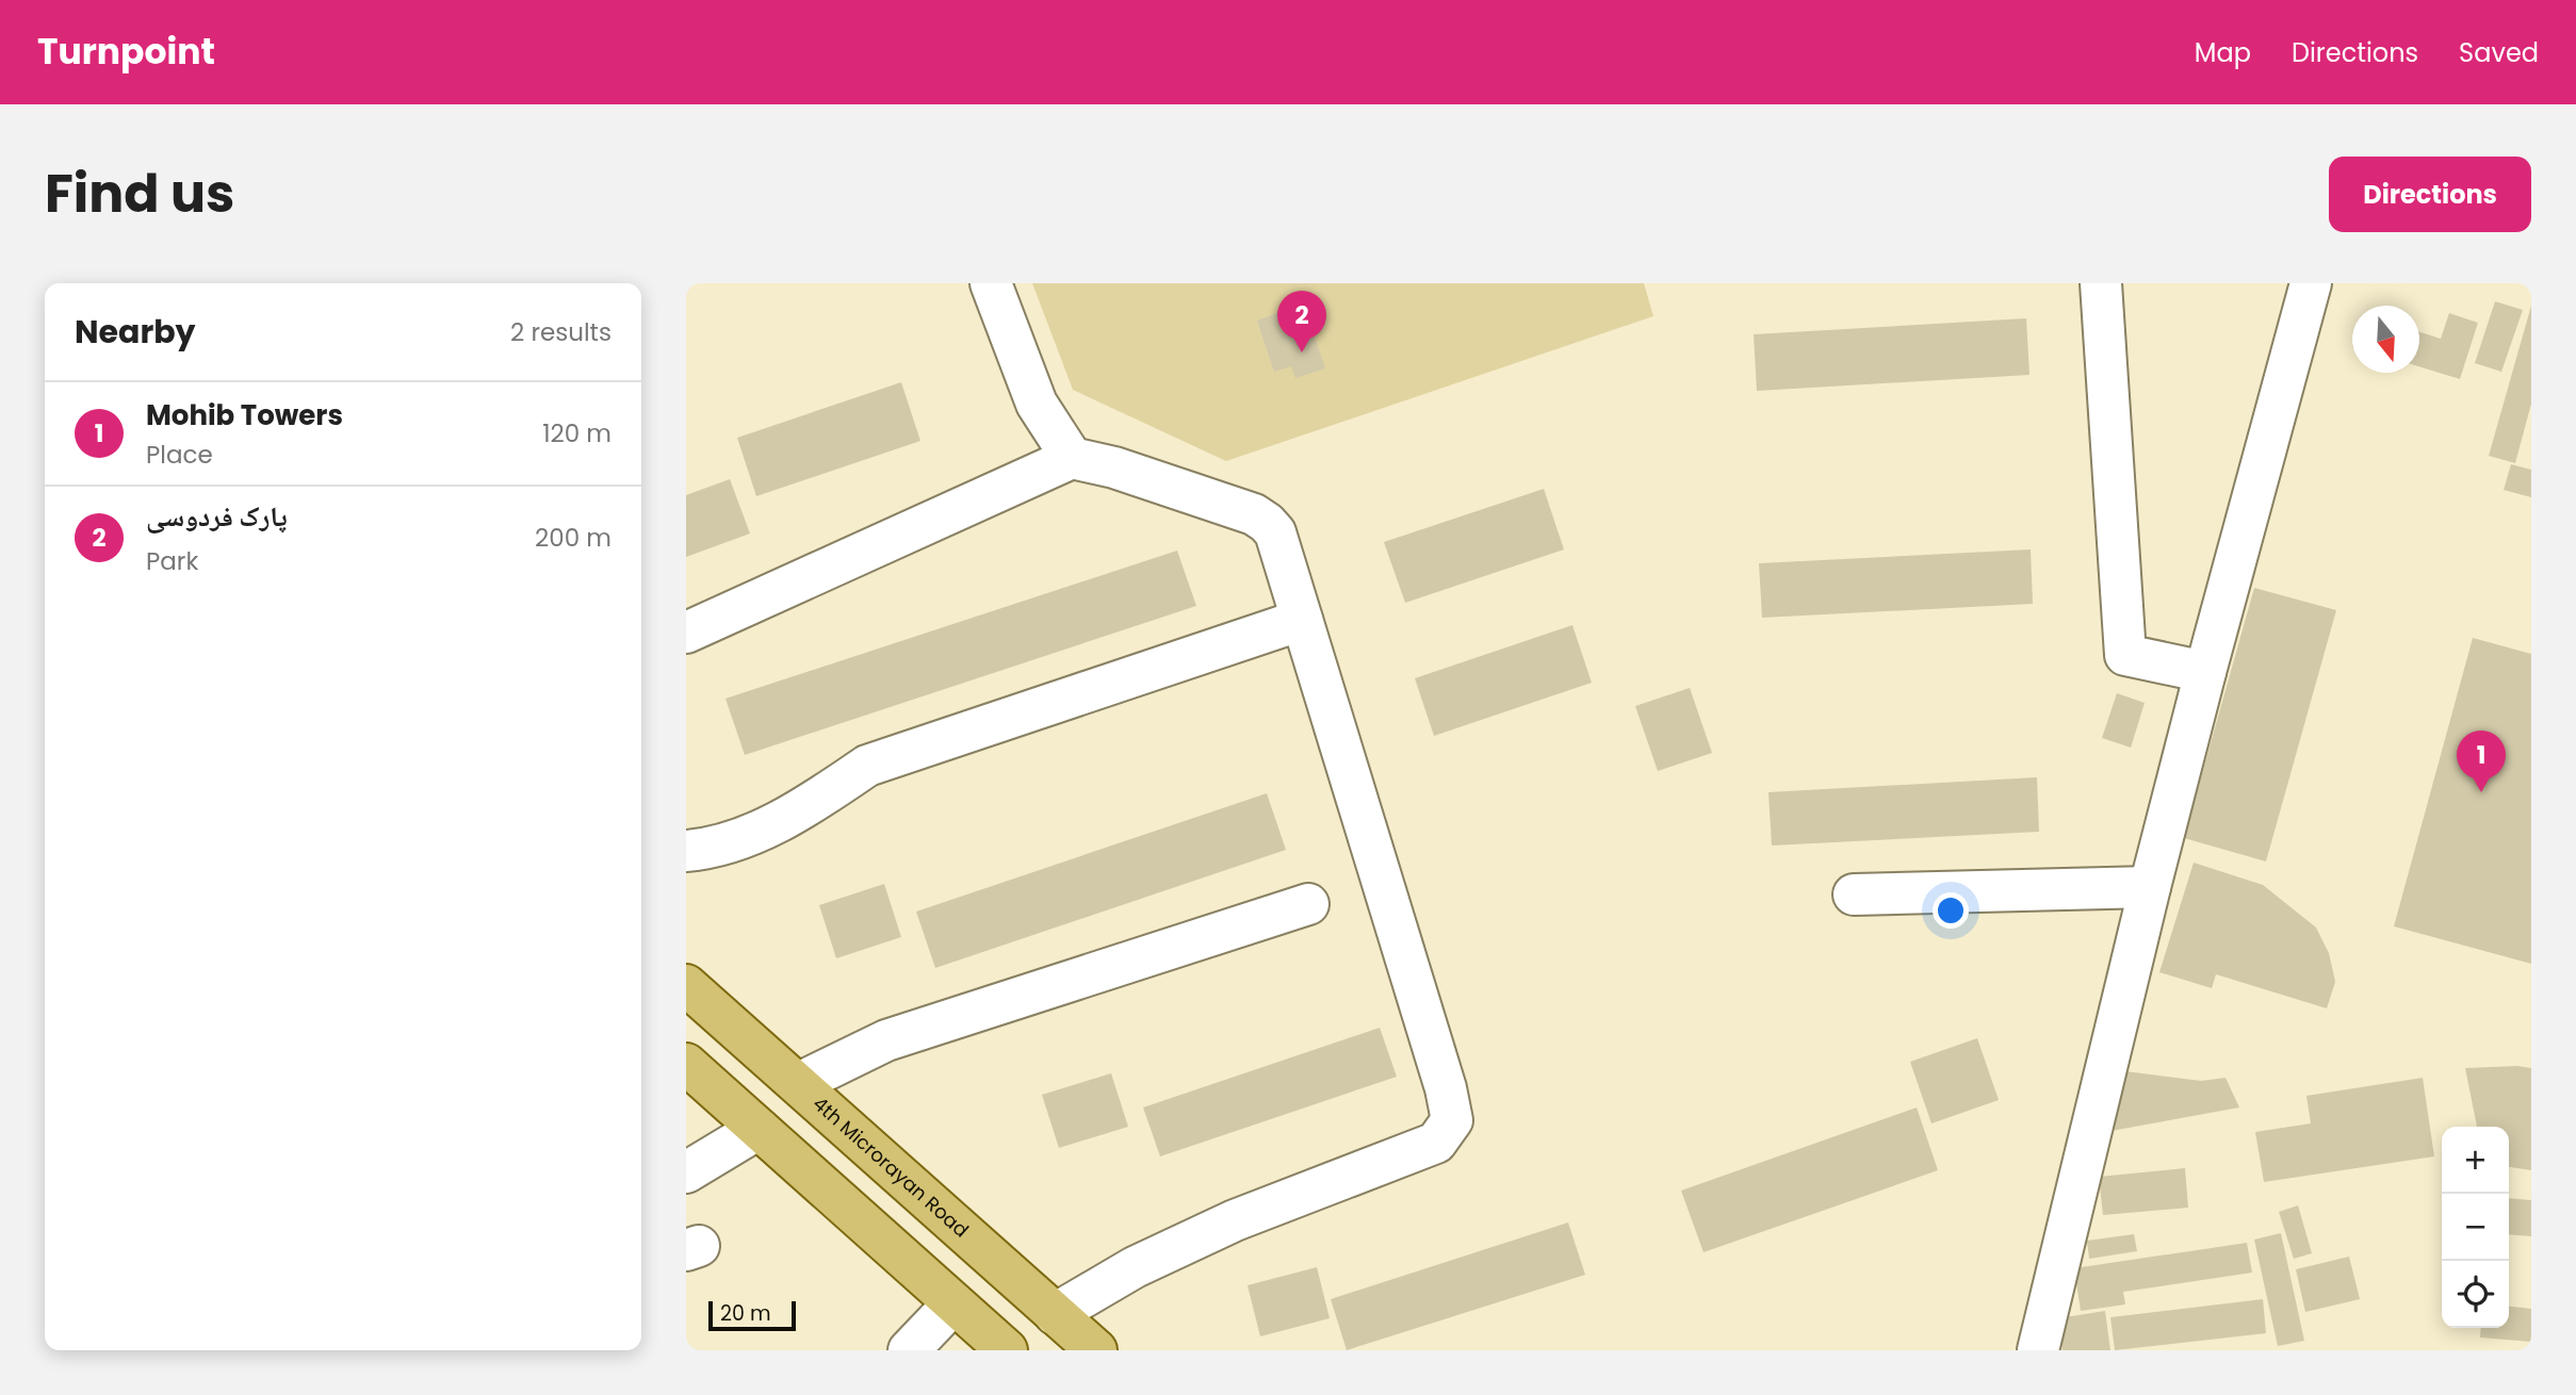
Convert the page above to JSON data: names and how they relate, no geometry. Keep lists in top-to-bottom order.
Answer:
{
  "streets": {
    "main road": ["4th Microrayan Road"]
  },
  "scale_bar": "20 m",
  "north": "bottom",
  "page": {
    "header": "Turnpoint",
    "nav": ["Map", "Directions", "Saved"],
    "title": "Find us",
    "buttons": "Directions",
    "heading": ["Nearby", "2 results"],
    "pins": ["2", "1"],
    "list": [
      {
        "mark": "1",
        "name": "Mohib Towers",
        "note": "Place",
        "value": "120 m"
      },
      {
        "mark": "2",
        "name": "پارک فردوسی",
        "note": "Park",
        "value": "200 m"
      }
    ],
    "map_buttons": ["+", "−"],
    "scale": "20 m"
  }
}
